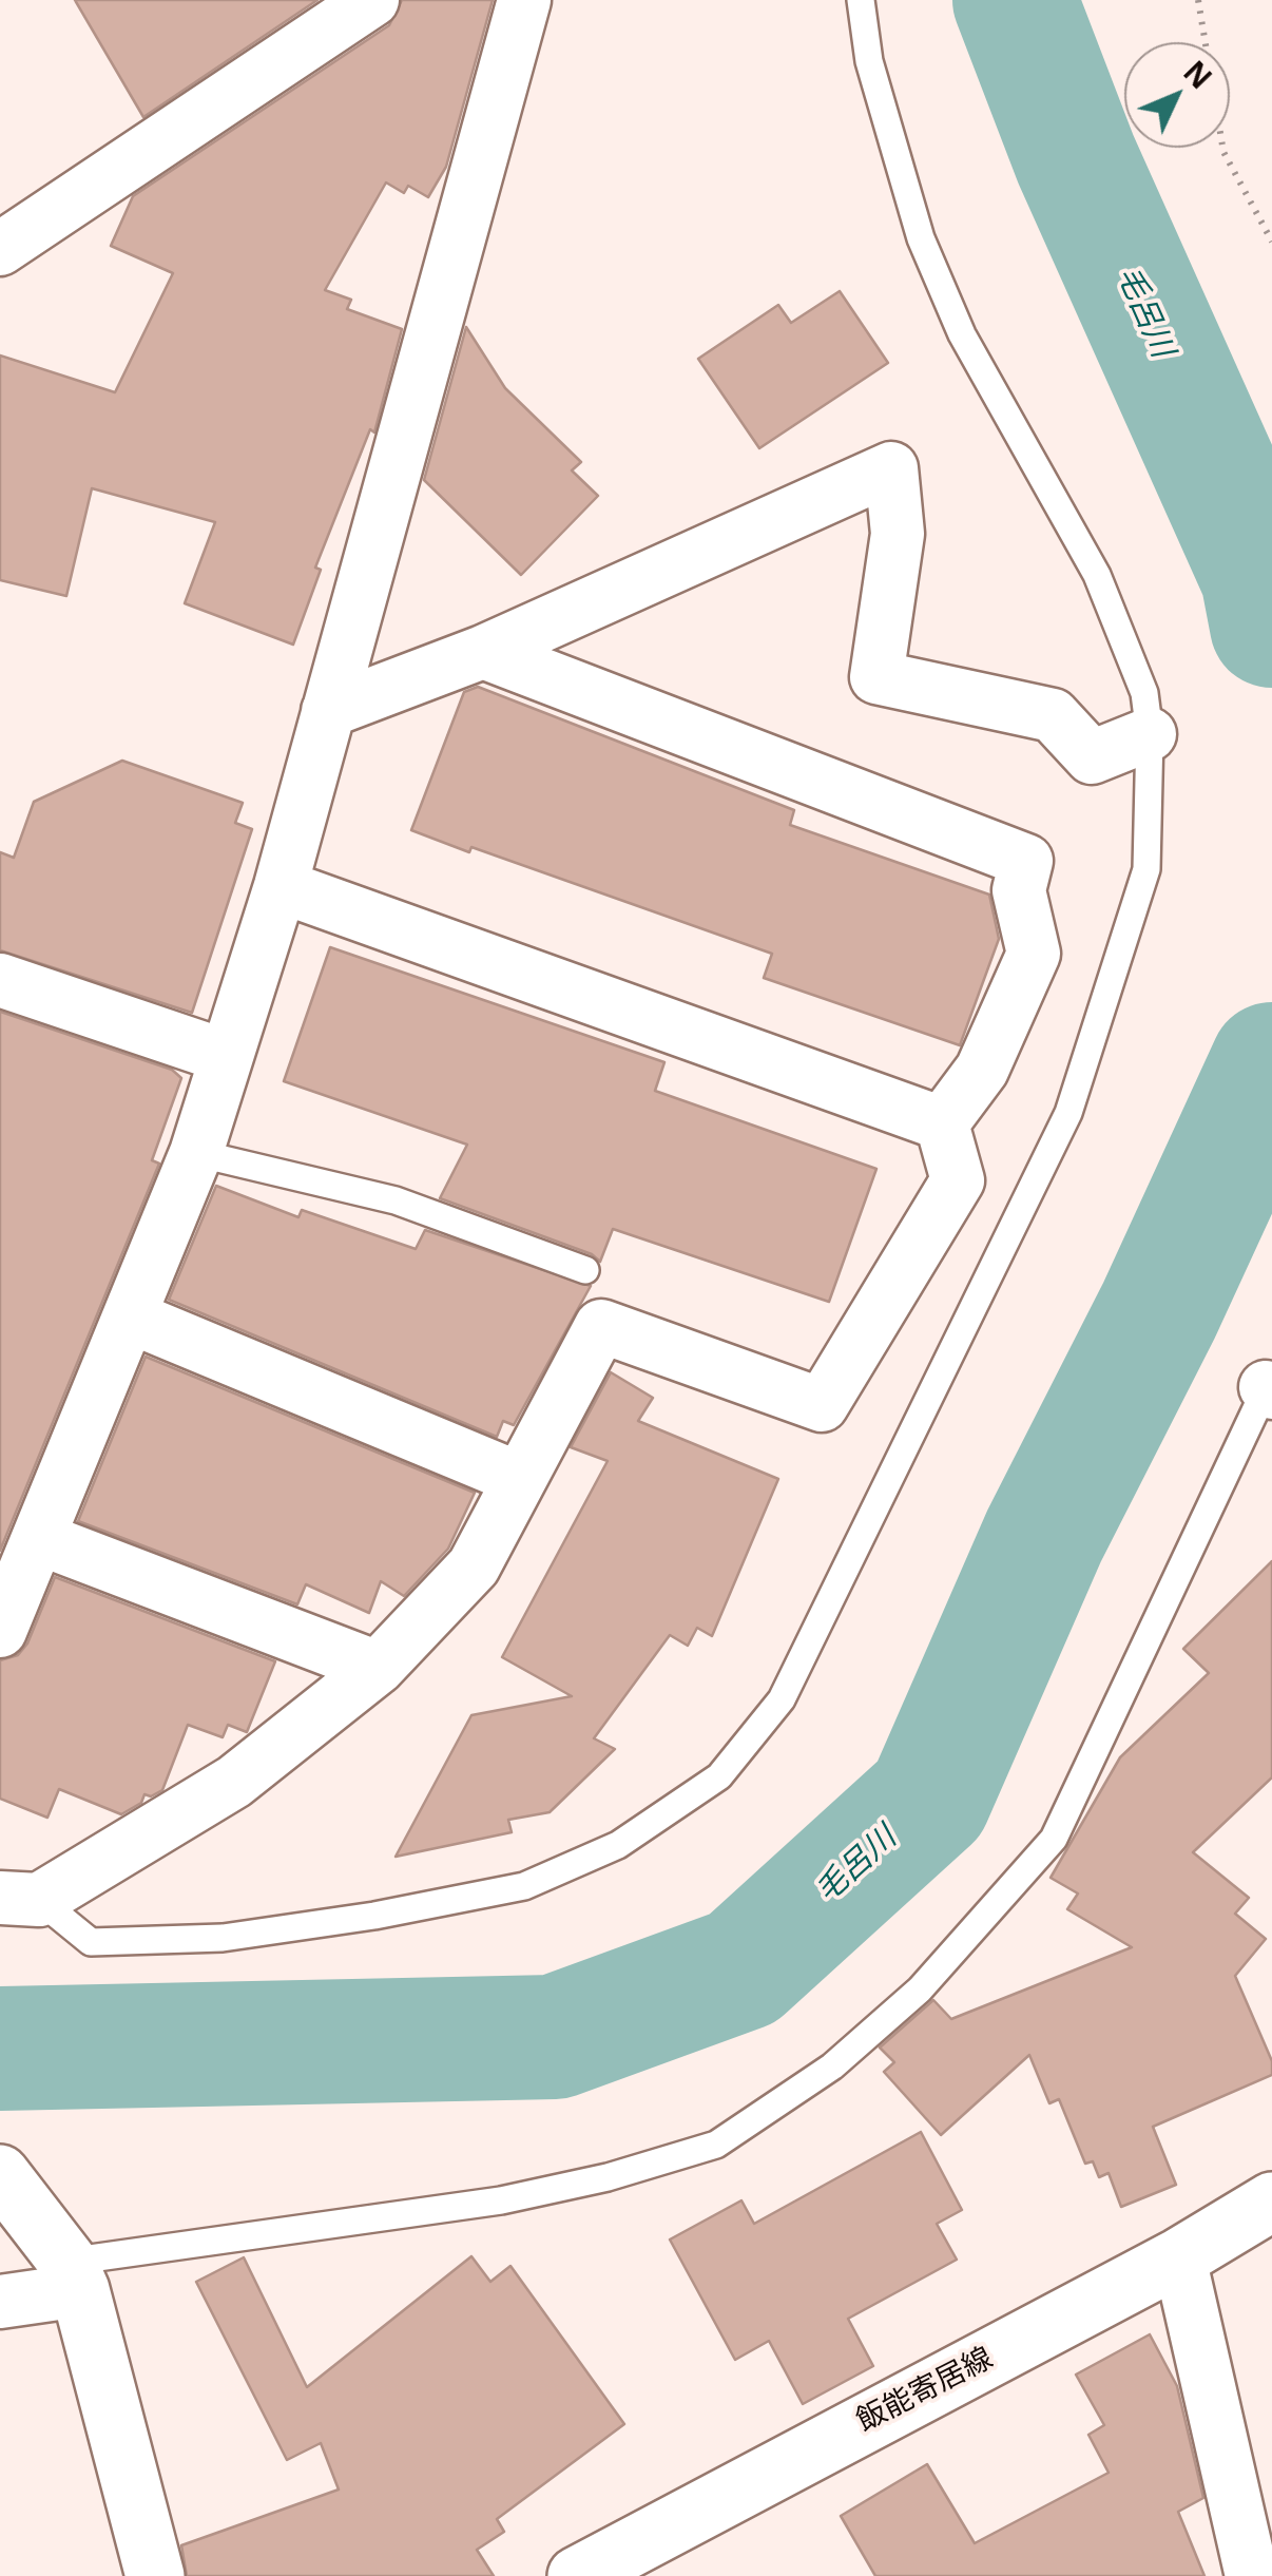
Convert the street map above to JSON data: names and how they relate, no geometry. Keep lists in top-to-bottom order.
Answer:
{
  "streets": {
    "main road": ["飯能寄居線"]
  },
  "water": ["毛呂川"],
  "north": "top right"
}
